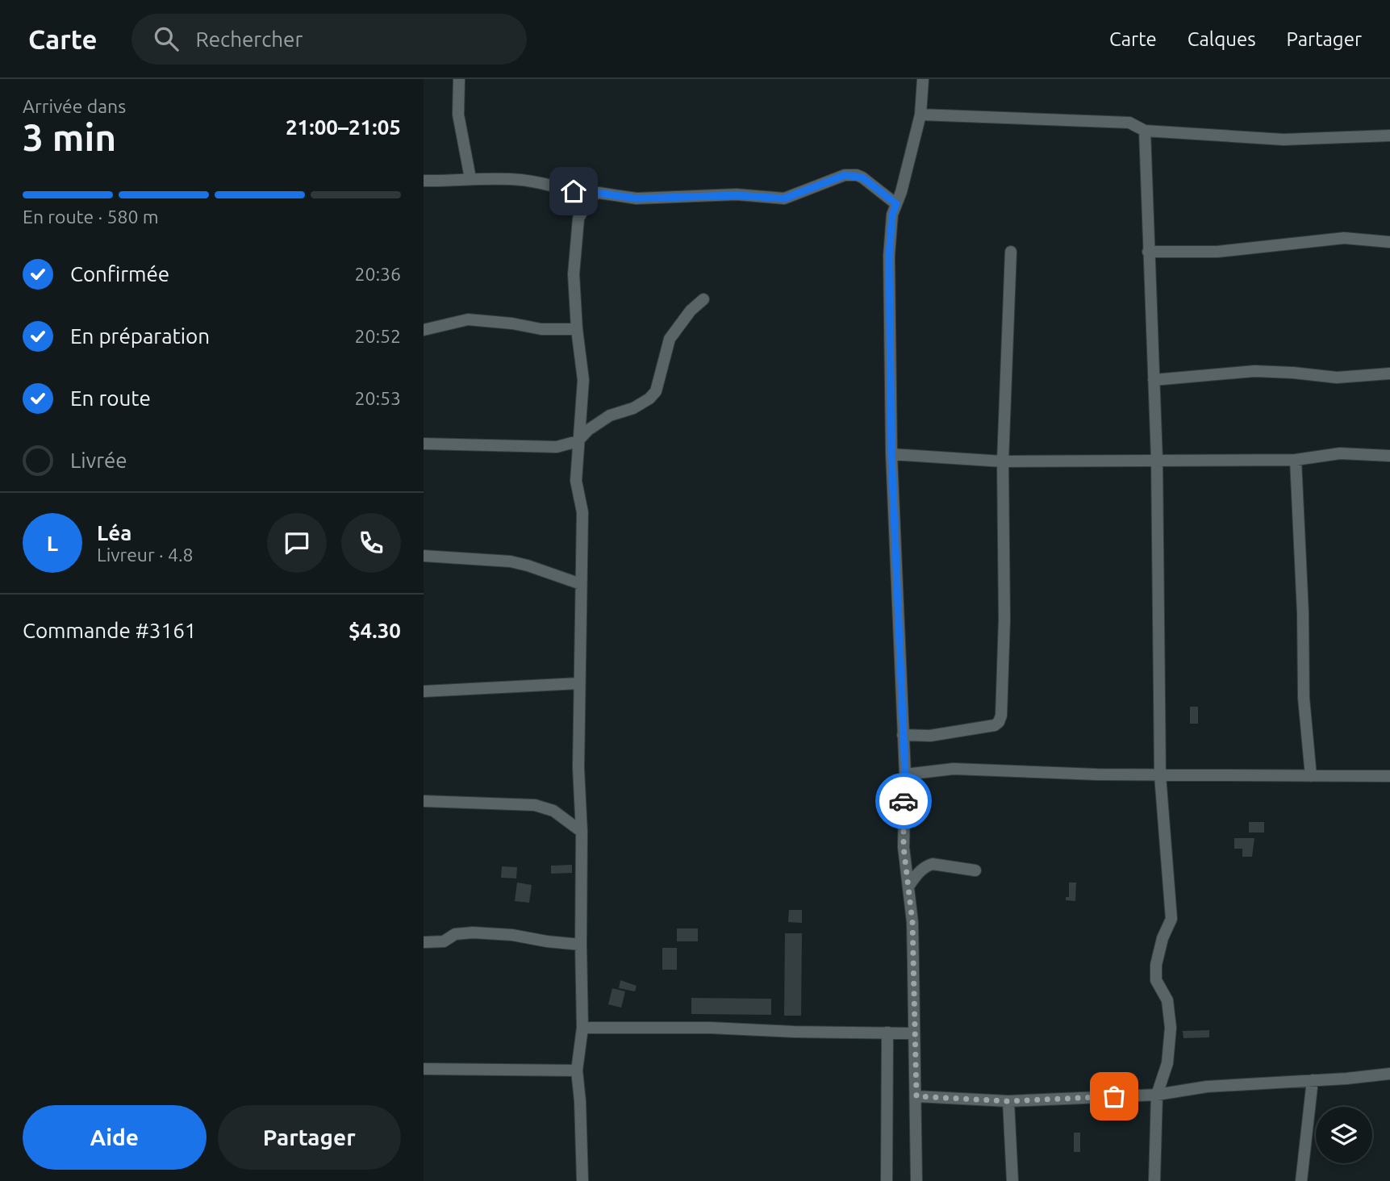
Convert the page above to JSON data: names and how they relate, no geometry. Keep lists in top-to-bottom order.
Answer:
{
  "page": {
    "header": "Carte",
    "search": "Rechercher",
    "nav": ["Carte", "Calques", "Partager"],
    "heading": ["3 min", "Arrivée dans", "21:00–21:05"],
    "panel": [
      "Léa",
      "Livreur · 4.8",
      "Commande #3161",
      "$4.30"
    ],
    "bar": "En route · 580 m",
    "list": [
      ["Confirmée", "20:36"],
      ["En préparation", "20:52"],
      ["En route", "20:53"],
      "Livrée"
    ],
    "round": "L",
    "buttons": ["Aide", "Partager"]
  }
}
